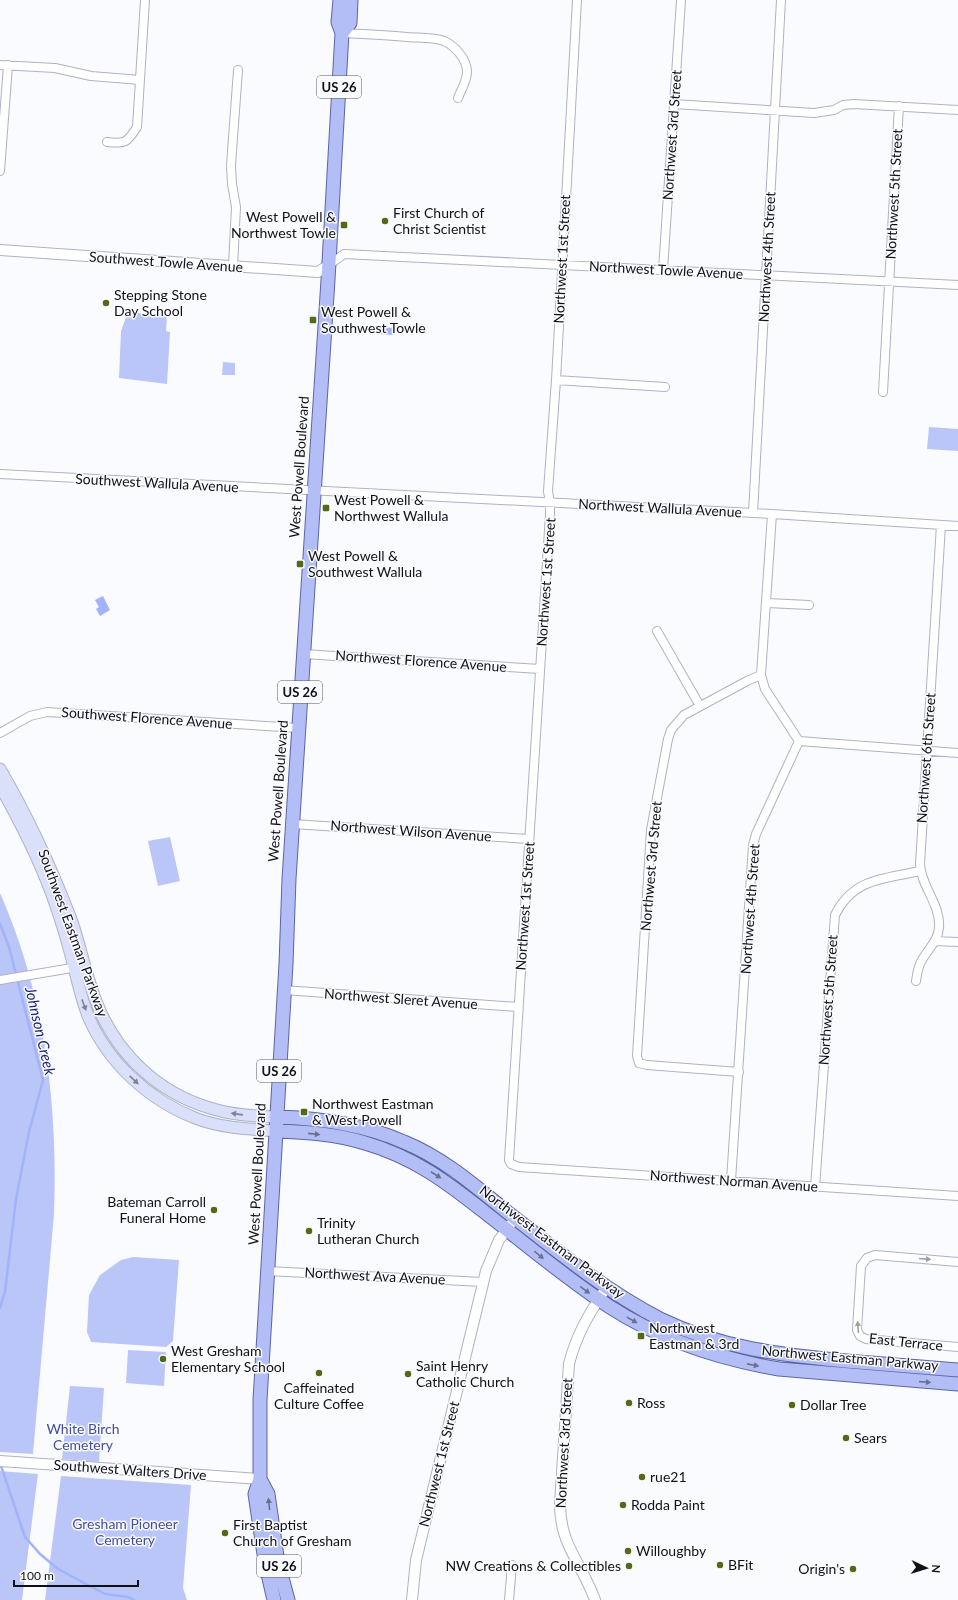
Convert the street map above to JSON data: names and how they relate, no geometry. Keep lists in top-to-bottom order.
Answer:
{
  "streets": {
    "main road": [
      "US 26",
      "West Powell Boulevard",
      "Southwest Eastman Parkway",
      "Northwest Eastman Parkway"
    ],
    "street": [
      "Northwest 3rd Street",
      "Northwest 5th Street",
      "Northwest 4th Street",
      "Northwest 1st Street",
      "Southwest Towle Avenue",
      "Northwest Towle Avenue",
      "Southwest Wallula Avenue",
      "Northwest Wallula Avenue",
      "Northwest Florence Avenue",
      "Southwest Florence Avenue",
      "Northwest 6th Street",
      "Northwest Wilson Avenue",
      "Northwest Sleret Avenue",
      "Northwest Norman Avenue",
      "Northwest Ava Avenue",
      "East Terrace",
      "Southwest Walters Drive"
    ]
  },
  "crossings": [
    ["Northwest 3rd Street", "Northwest 4th Street"],
    ["Northwest 3rd Street", "Northwest Towle Avenue"],
    ["Northwest 3rd Street", "Northwest Eastman Parkway"],
    ["Northwest 5th Street", "Northwest Towle Avenue"],
    ["Northwest 5th Street", "Northwest 6th Street"],
    ["Northwest 5th Street", "Northwest Norman Avenue"],
    ["Northwest 4th Street", "Northwest Towle Avenue"],
    ["Northwest 4th Street", "Northwest Wallula Avenue"],
    ["Northwest 4th Street", "Northwest Norman Avenue"],
    ["Northwest 1st Street", "Northwest Towle Avenue"],
    ["Northwest 1st Street", "Northwest Wallula Avenue"],
    ["Northwest 1st Street", "Northwest Florence Avenue"],
    ["Northwest 1st Street", "Northwest Wilson Avenue"],
    ["Northwest 1st Street", "Northwest Sleret Avenue"],
    ["Northwest 1st Street", "Northwest Norman Avenue"],
    ["Northwest 1st Street", "Northwest Eastman Parkway"],
    ["Northwest 1st Street", "Northwest Ava Avenue"],
    ["Southwest Towle Avenue", "Northwest Towle Avenue"],
    ["Southwest Towle Avenue", "West Powell Boulevard"],
    ["Northwest Towle Avenue", "West Powell Boulevard"],
    ["West Powell Boulevard", "Southwest Wallula Avenue"],
    ["West Powell Boulevard", "Northwest Wallula Avenue"],
    ["West Powell Boulevard", "Northwest Florence Avenue"],
    ["West Powell Boulevard", "Southwest Florence Avenue"],
    ["West Powell Boulevard", "Northwest Wilson Avenue"],
    ["West Powell Boulevard", "Southwest Eastman Parkway"],
    ["West Powell Boulevard", "Northwest Sleret Avenue"],
    ["West Powell Boulevard", "Northwest Eastman Parkway"],
    ["West Powell Boulevard", "Northwest Ava Avenue"],
    ["West Powell Boulevard", "Southwest Walters Drive"],
    ["Southwest Wallula Avenue", "Northwest Wallula Avenue"],
    ["Northwest Wallula Avenue", "Northwest 6th Street"],
    ["Southwest Eastman Parkway", "Northwest Eastman Parkway"]
  ],
  "water": ["Johnson Creek"],
  "parks": ["White Birch Cemetery", "Gresham Pioneer Cemetery"],
  "places": {
    "other": [
      "First Church of Christ Scientist",
      "Stepping Stone Day School",
      "Bateman Carroll Funeral Home",
      "Trinity Lutheran Church",
      "West Gresham Elementary School",
      "Caffeinated Culture Coffee",
      "Saint Henry Catholic Church",
      "Ross",
      "Dollar Tree",
      "Sears",
      "rue21",
      "Rodda Paint",
      "First Baptist Church of Gresham",
      "Willoughby",
      "BFit",
      "NW Creations & Collectibles",
      "Origin's"
    ],
    "transit": [
      "West Powell & Northwest Towle",
      "West Powell & Southwest Towle",
      "West Powell & Northwest Wallula",
      "West Powell & Southwest Wallula",
      "Northwest Eastman & West Powell",
      "Northwest Eastman & 3rd"
    ]
  },
  "scale_bar": "100 m",
  "north": "right"
}
